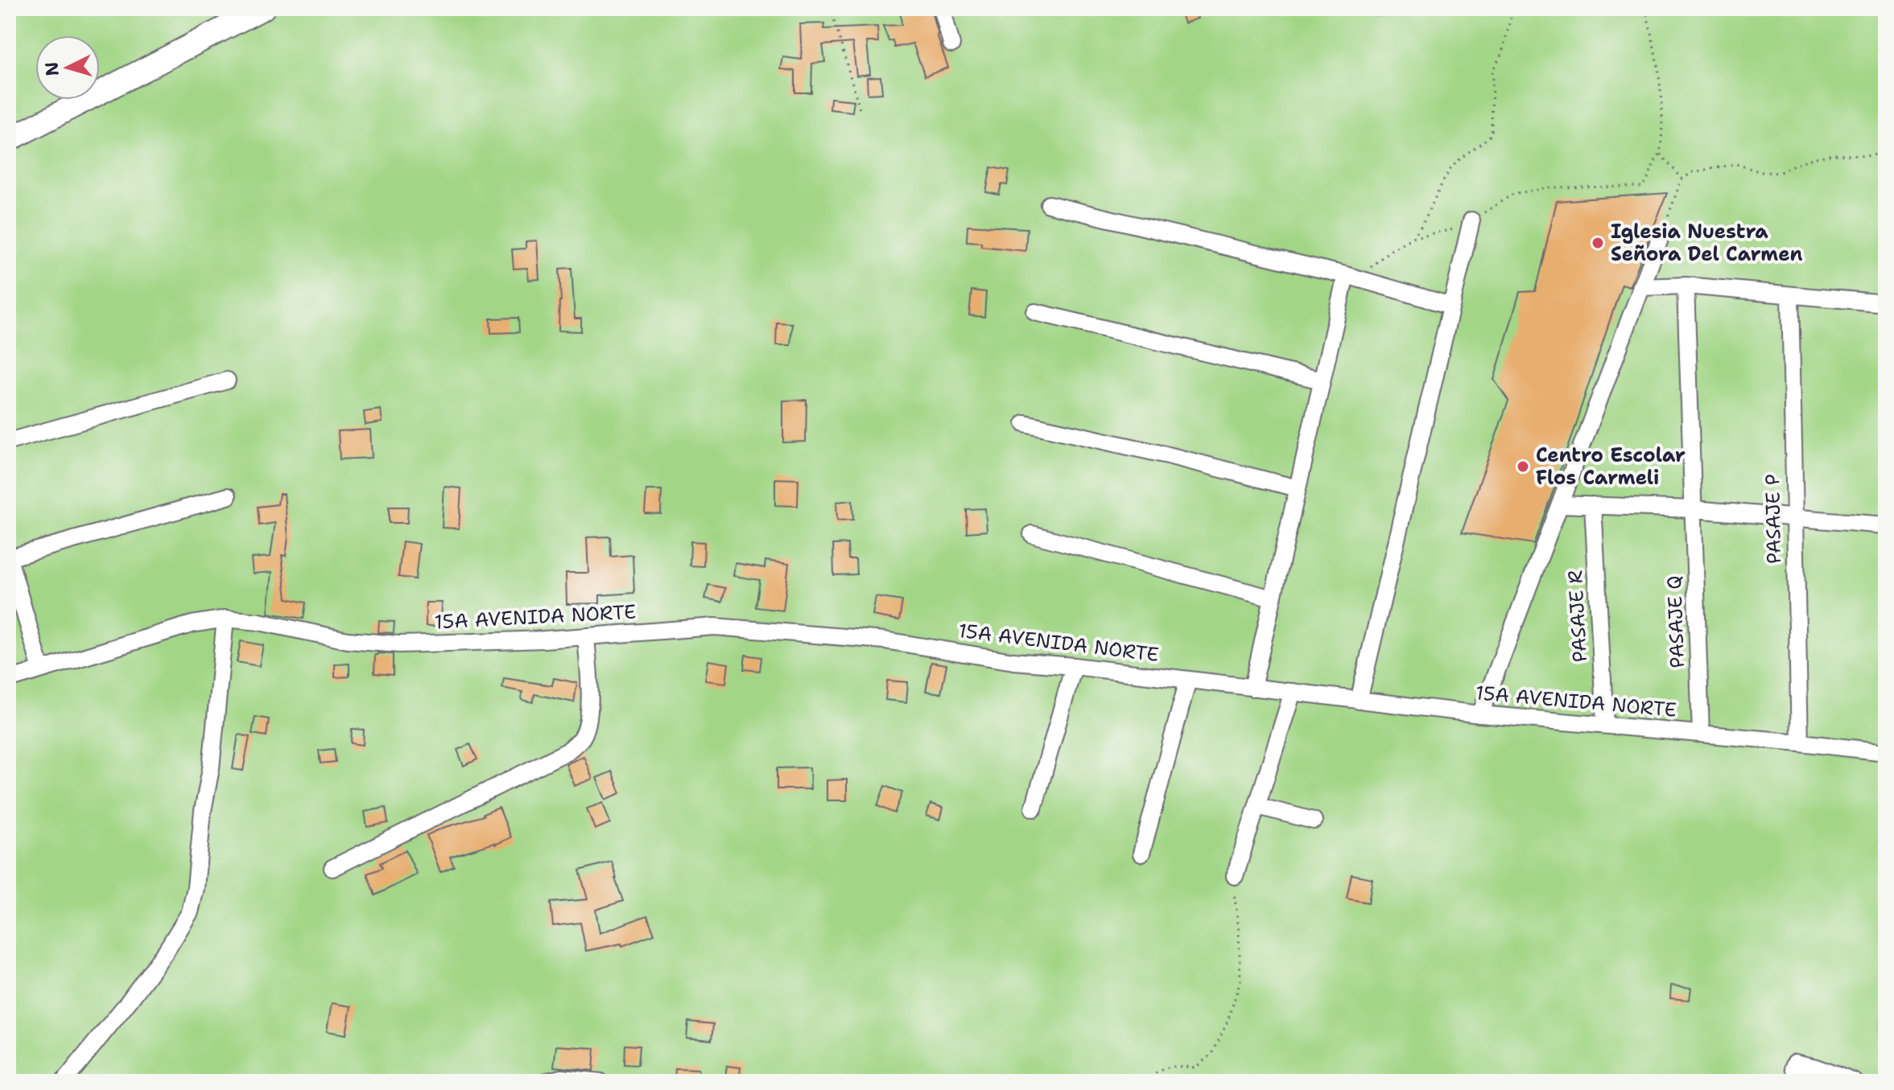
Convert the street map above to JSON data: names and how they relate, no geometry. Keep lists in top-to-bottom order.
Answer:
{
  "streets": {
    "street": [
      "PASAJE P",
      "PASAJE R",
      "15A AVENIDA NORTE",
      "PASAJE Q"
    ]
  },
  "crossings": [
    ["PASAJE P", "15A AVENIDA NORTE"],
    ["PASAJE R", "15A AVENIDA NORTE"],
    ["15A AVENIDA NORTE", "PASAJE Q"]
  ],
  "places": ["Iglesia Nuestra Señora Del Carmen", "Centro Escolar Flos Carmeli"],
  "north": "left"
}
